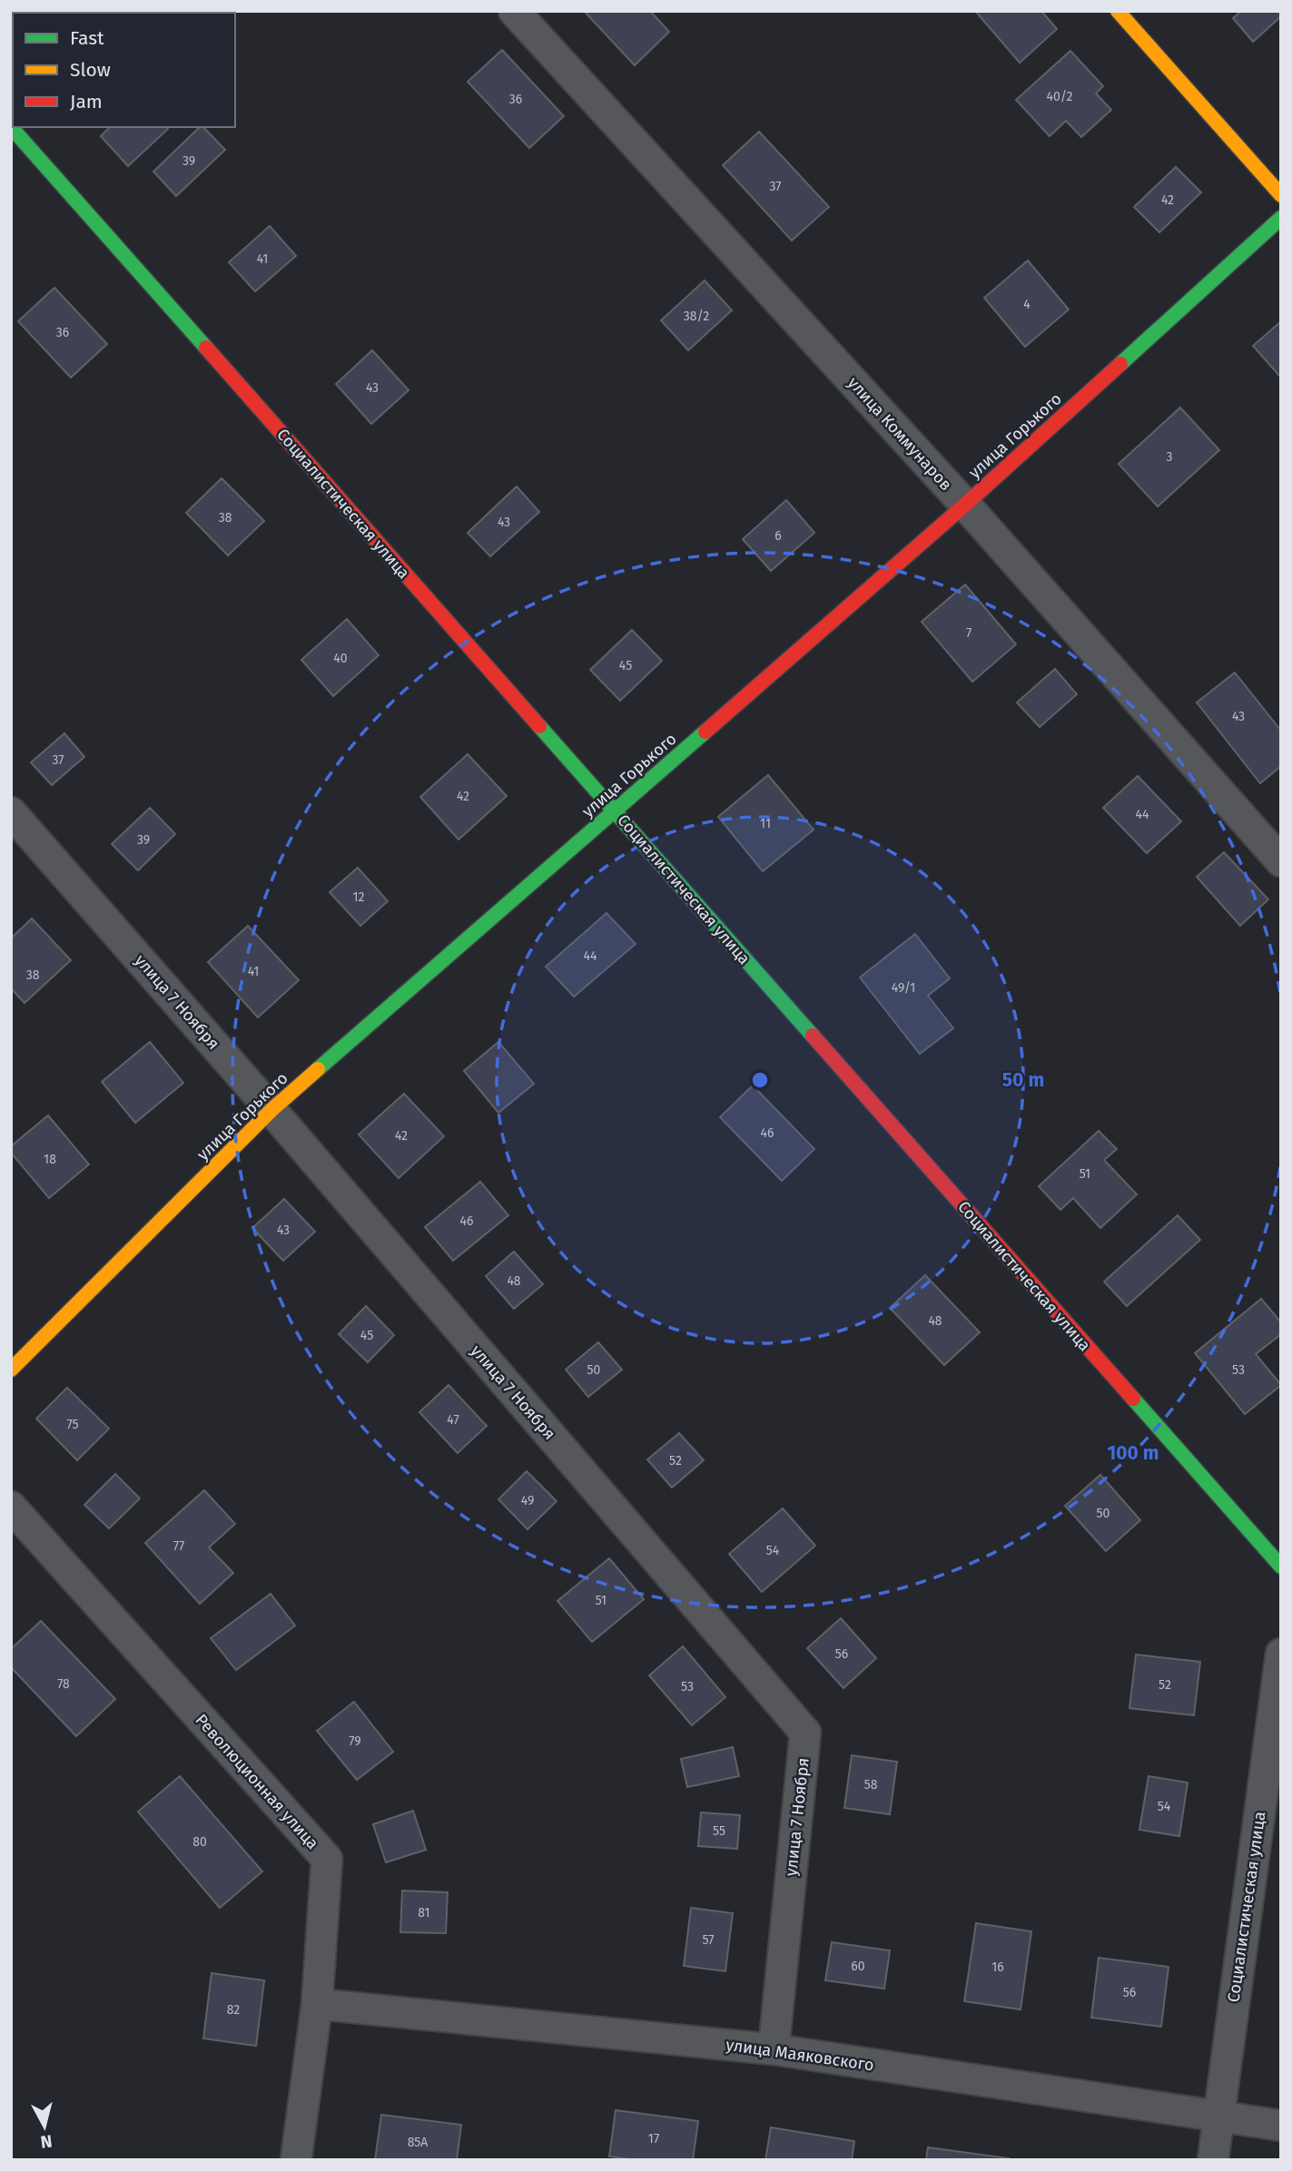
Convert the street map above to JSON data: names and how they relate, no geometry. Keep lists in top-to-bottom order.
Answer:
{
  "streets": {
    "street": [
      "улица Коммунаров",
      "улица Горького",
      "Социалистическая улица",
      "улица 7 Ноября",
      "Революционная улица",
      "улица Маяковского"
    ]
  },
  "crossings": [
    ["улица Коммунаров", "улица Горького"],
    ["улица Горького", "Социалистическая улица"],
    ["улица Горького", "улица 7 Ноября"],
    ["Социалистическая улица", "улица Маяковского"],
    ["улица 7 Ноября", "улица Маяковского"],
    ["Революционная улица", "улица Маяковского"]
  ],
  "house_numbers": [
    "40/2",
    "36",
    "39",
    "37",
    "42",
    "41",
    "4",
    "38/2",
    "36",
    "43",
    "3",
    "38",
    "43",
    "6",
    "7",
    "40",
    "45",
    "43",
    "37",
    "42",
    "44",
    "11",
    "39",
    "12",
    "44",
    "41",
    "38",
    "49/1",
    "46",
    "42",
    "18",
    "51",
    "46",
    "43",
    "48",
    "48",
    "45",
    "50",
    "53",
    "47",
    "75",
    "52",
    "49",
    "50",
    "77",
    "54",
    "51",
    "56",
    "78",
    "52",
    "53",
    "79",
    "58",
    "54",
    "55",
    "80",
    "81",
    "57",
    "60",
    "16",
    "56",
    "82",
    "17",
    "85А"
  ],
  "legend": ["Fast", "Slow", "Jam"],
  "north": "bottom",
  "rings": ["50 m", "100 m"]
}
